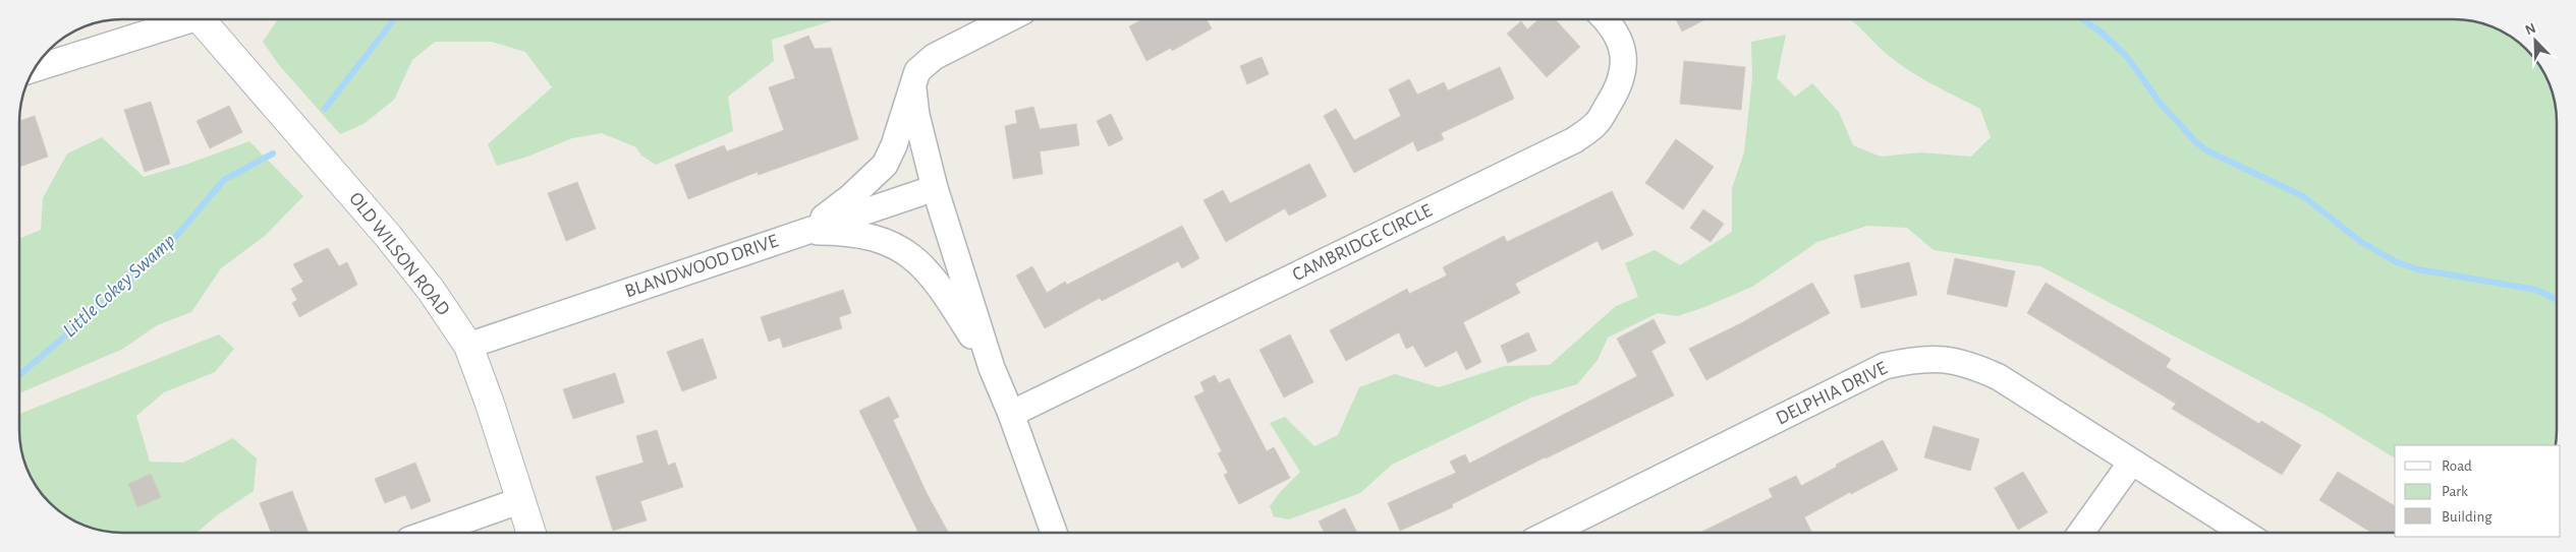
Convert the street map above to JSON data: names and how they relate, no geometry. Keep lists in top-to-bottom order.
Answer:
{
  "streets": {
    "street": [
      "CAMBRIDGE CIRCLE",
      "OLD WILSON ROAD",
      "BLANDWOOD DRIVE",
      "DELPHIA DRIVE"
    ]
  },
  "crossings": [
    ["OLD WILSON ROAD", "BLANDWOOD DRIVE"]
  ],
  "water": ["Little Cokey Swamp"],
  "legend": ["Road", "Park", "Building"],
  "north": "top left"
}
